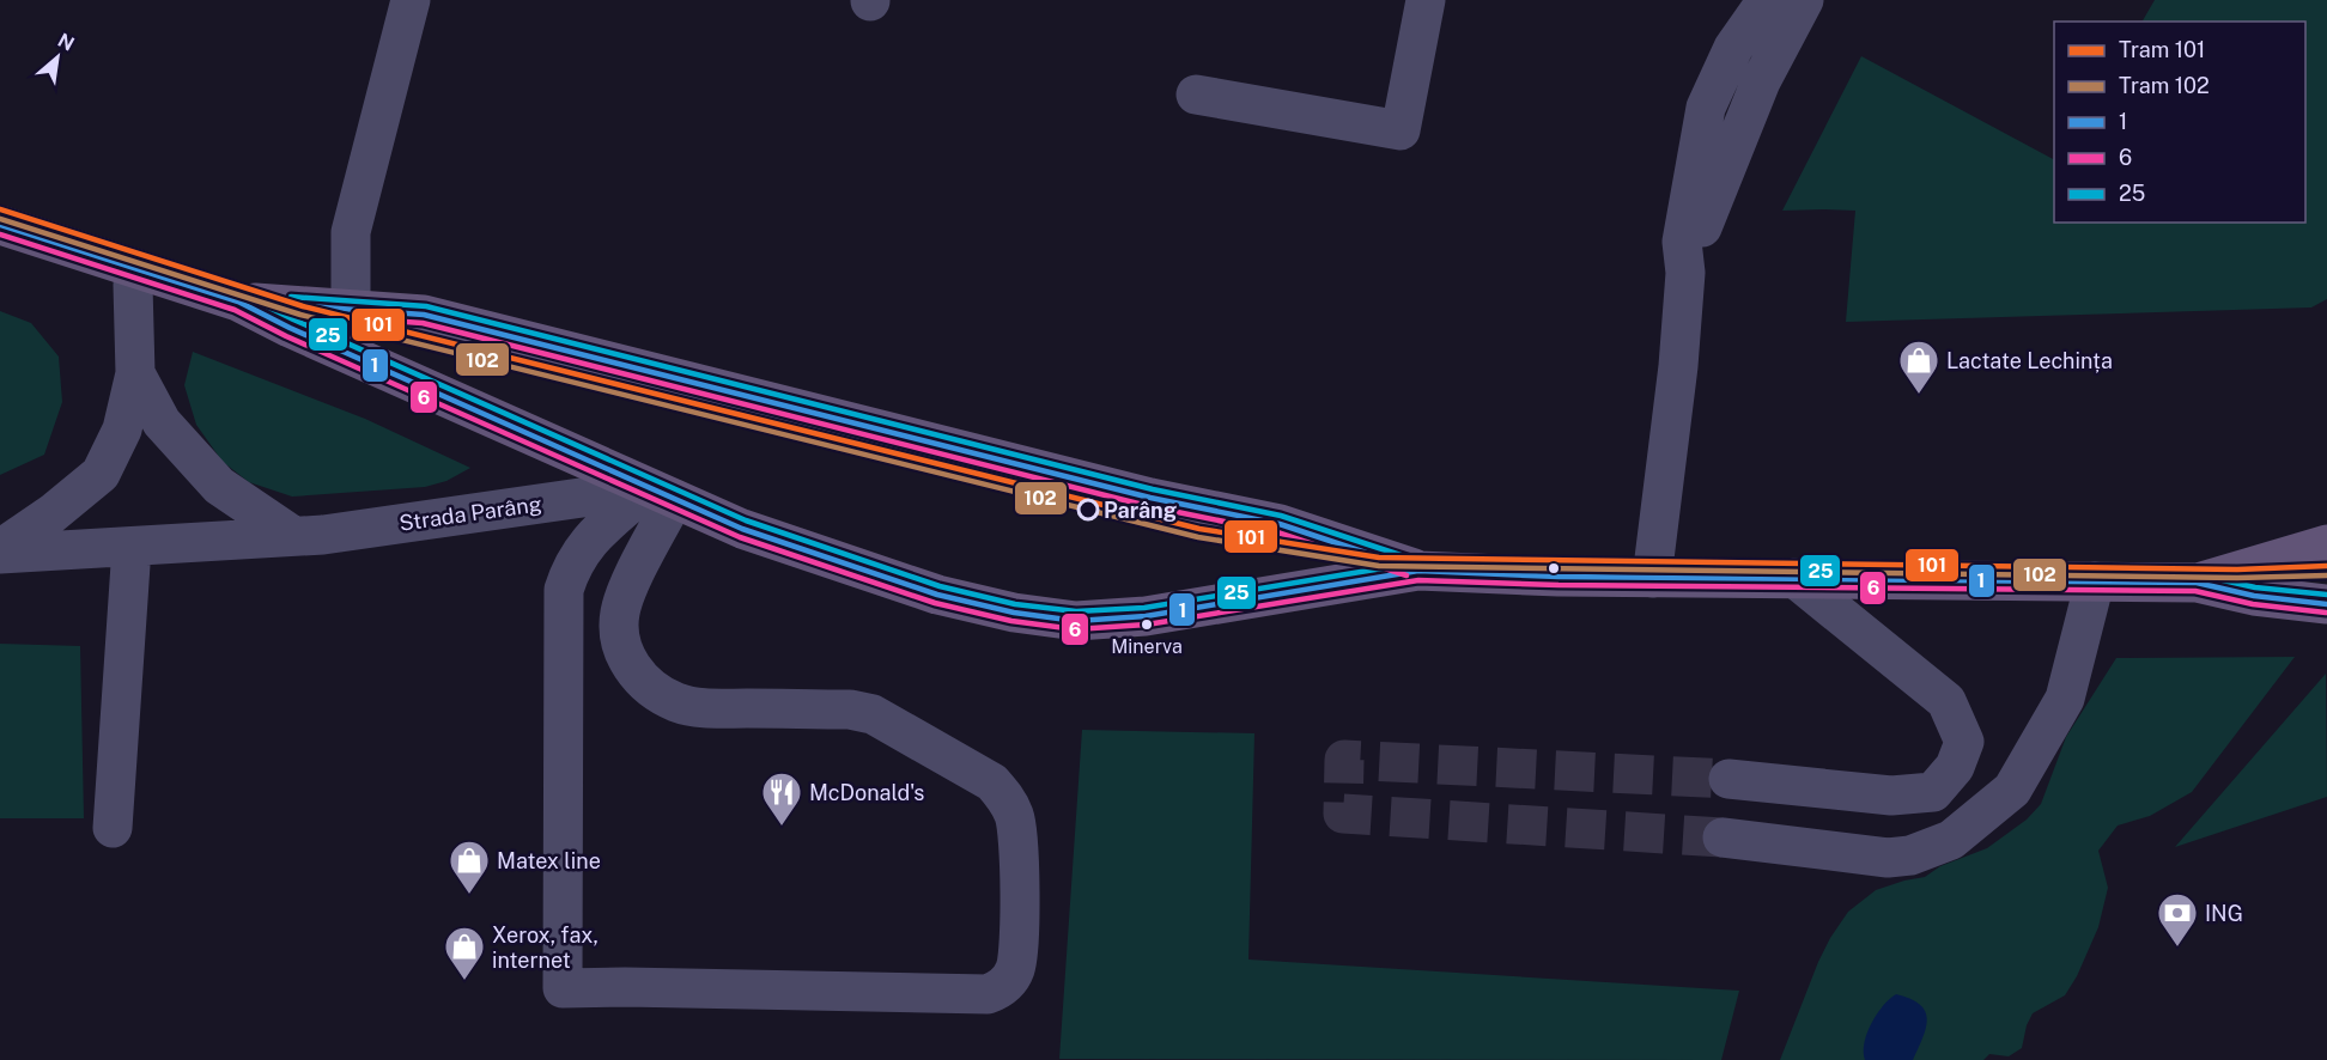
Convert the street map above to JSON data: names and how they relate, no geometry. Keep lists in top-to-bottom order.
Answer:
{
  "streets": {
    "street": ["Strada Parâng"]
  },
  "places": {
    "shop": ["Lactate Lechința", "Matex line", "Xerox, fax, internet"],
    "other": ["Parâng", "Minerva"],
    "restaurant": ["McDonald's"],
    "bank": ["ING"]
  },
  "lines": [
    "tram line 101",
    "transit line 25",
    "tram line 102",
    "transit line 1",
    "transit line 6"
  ],
  "legend": [
    "Tram 101",
    "Tram 102",
    "1",
    "6",
    "25"
  ],
  "north": "top right"
}
